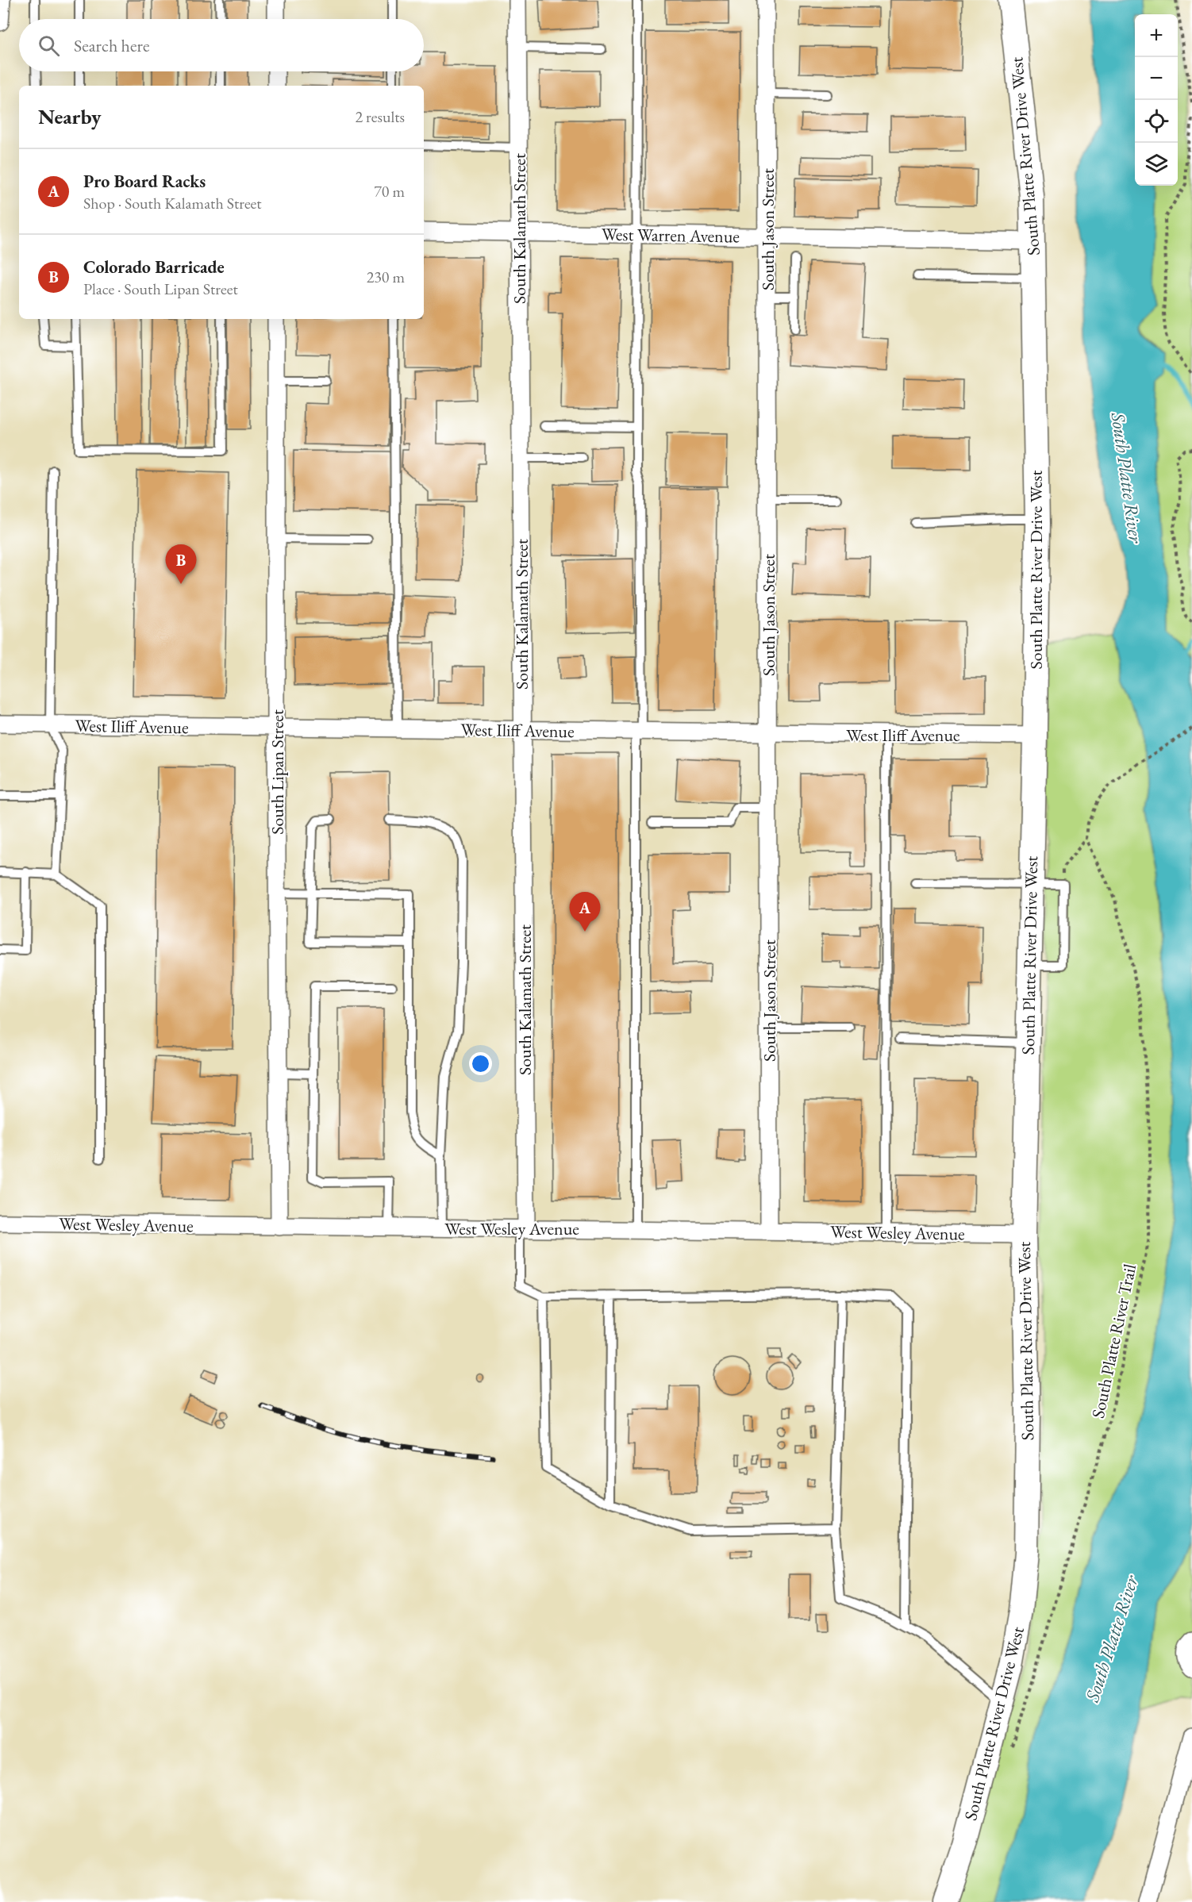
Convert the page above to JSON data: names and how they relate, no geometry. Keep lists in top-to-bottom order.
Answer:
{
  "streets": {
    "street": [
      "South Platte River Drive West",
      "South Kalamath Street",
      "South Jason Street",
      "West Warren Avenue",
      "West Iliff Avenue",
      "South Lipan Street",
      "West Wesley Avenue"
    ],
    "path": ["South Platte River Trail"]
  },
  "crossings": [
    ["South Platte River Drive West", "West Warren Avenue"],
    ["South Platte River Drive West", "West Iliff Avenue"],
    ["South Platte River Drive West", "West Wesley Avenue"],
    ["South Kalamath Street", "West Warren Avenue"],
    ["South Kalamath Street", "West Iliff Avenue"],
    ["South Kalamath Street", "West Wesley Avenue"],
    ["South Jason Street", "West Warren Avenue"],
    ["South Jason Street", "West Iliff Avenue"],
    ["South Jason Street", "West Wesley Avenue"],
    ["West Iliff Avenue", "South Lipan Street"],
    ["South Lipan Street", "West Wesley Avenue"]
  ],
  "water": ["South Platte River"],
  "page": {
    "map_buttons": ["+", "−"],
    "search": "Search here",
    "heading": ["Nearby", "2 results"],
    "list": [
      {
        "mark": "A",
        "name": "Pro Board Racks",
        "note": "Shop · South Kalamath Street",
        "value": "70 m"
      },
      {
        "mark": "B",
        "name": "Colorado Barricade",
        "note": "Place · South Lipan Street",
        "value": "230 m"
      }
    ],
    "pins": ["B", "A"]
  }
}
